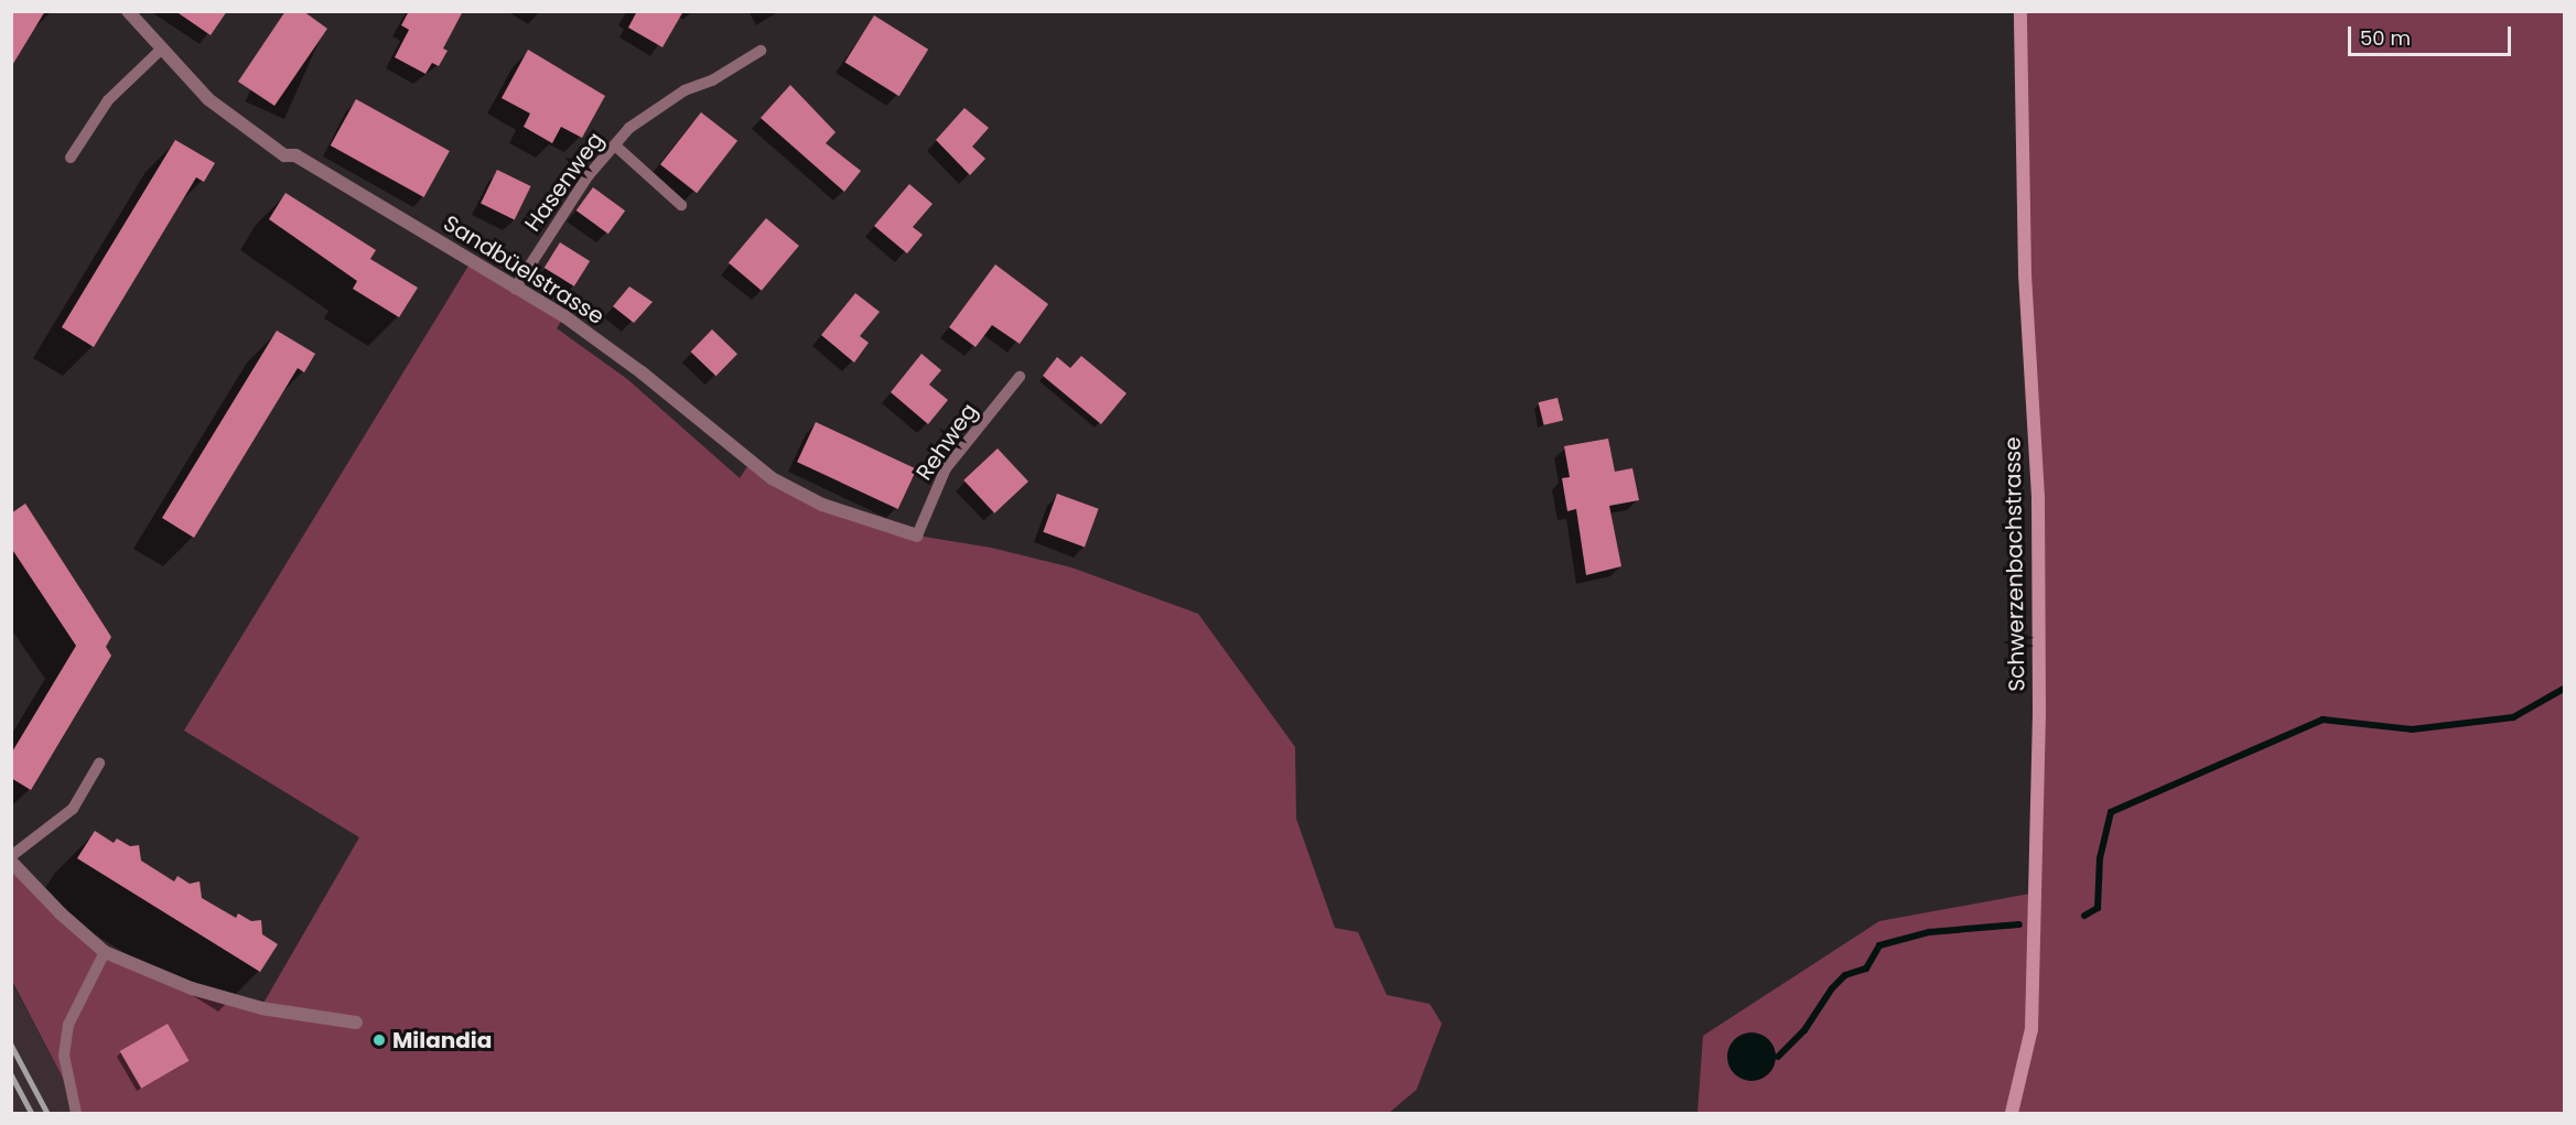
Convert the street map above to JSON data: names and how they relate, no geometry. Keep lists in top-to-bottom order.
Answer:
{
  "streets": {
    "street": ["Sandbüelstrasse", "Schwerzenbachstrasse"],
    "lane": ["Hasenweg", "Rehweg"]
  },
  "crossings": [
    ["Hasenweg", "Sandbüelstrasse"],
    ["Sandbüelstrasse", "Rehweg"]
  ],
  "places": ["Milandia"],
  "scale_bar": "50 m"
}
